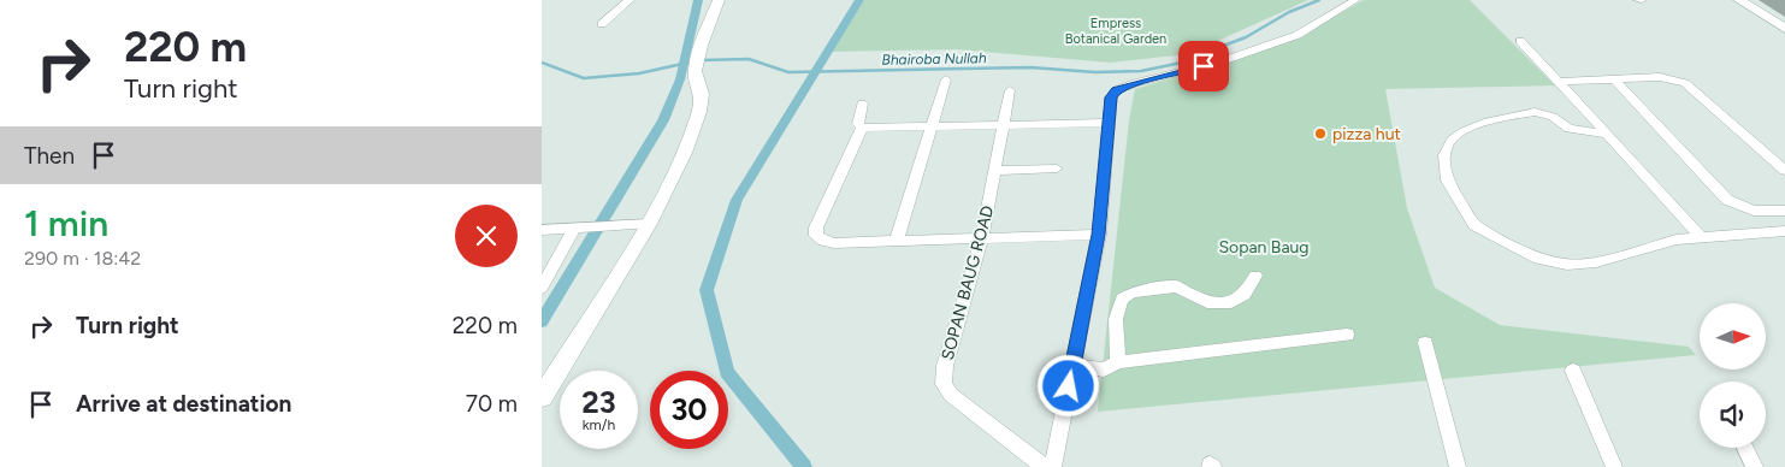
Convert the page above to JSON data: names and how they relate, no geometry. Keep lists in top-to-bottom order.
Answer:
{
  "streets": {
    "street": ["SOPAN BAUG ROAD"]
  },
  "water": ["Bhairoba Nullah"],
  "parks": ["Empress Botanical Garden", "Sopan Baug"],
  "places": ["pizza hut"],
  "north": "right",
  "page": {
    "turn": ["220 m", "Turn right"],
    "then": "Then",
    "heading": ["1 min", "290 m · 18:42"],
    "list": [
      {
        "name": "Turn right",
        "value": "220 m"
      },
      {
        "name": "Arrive at destination",
        "value": "70 m"
      }
    ],
    "speed": "23 km/h",
    "limit": "30"
  }
}
